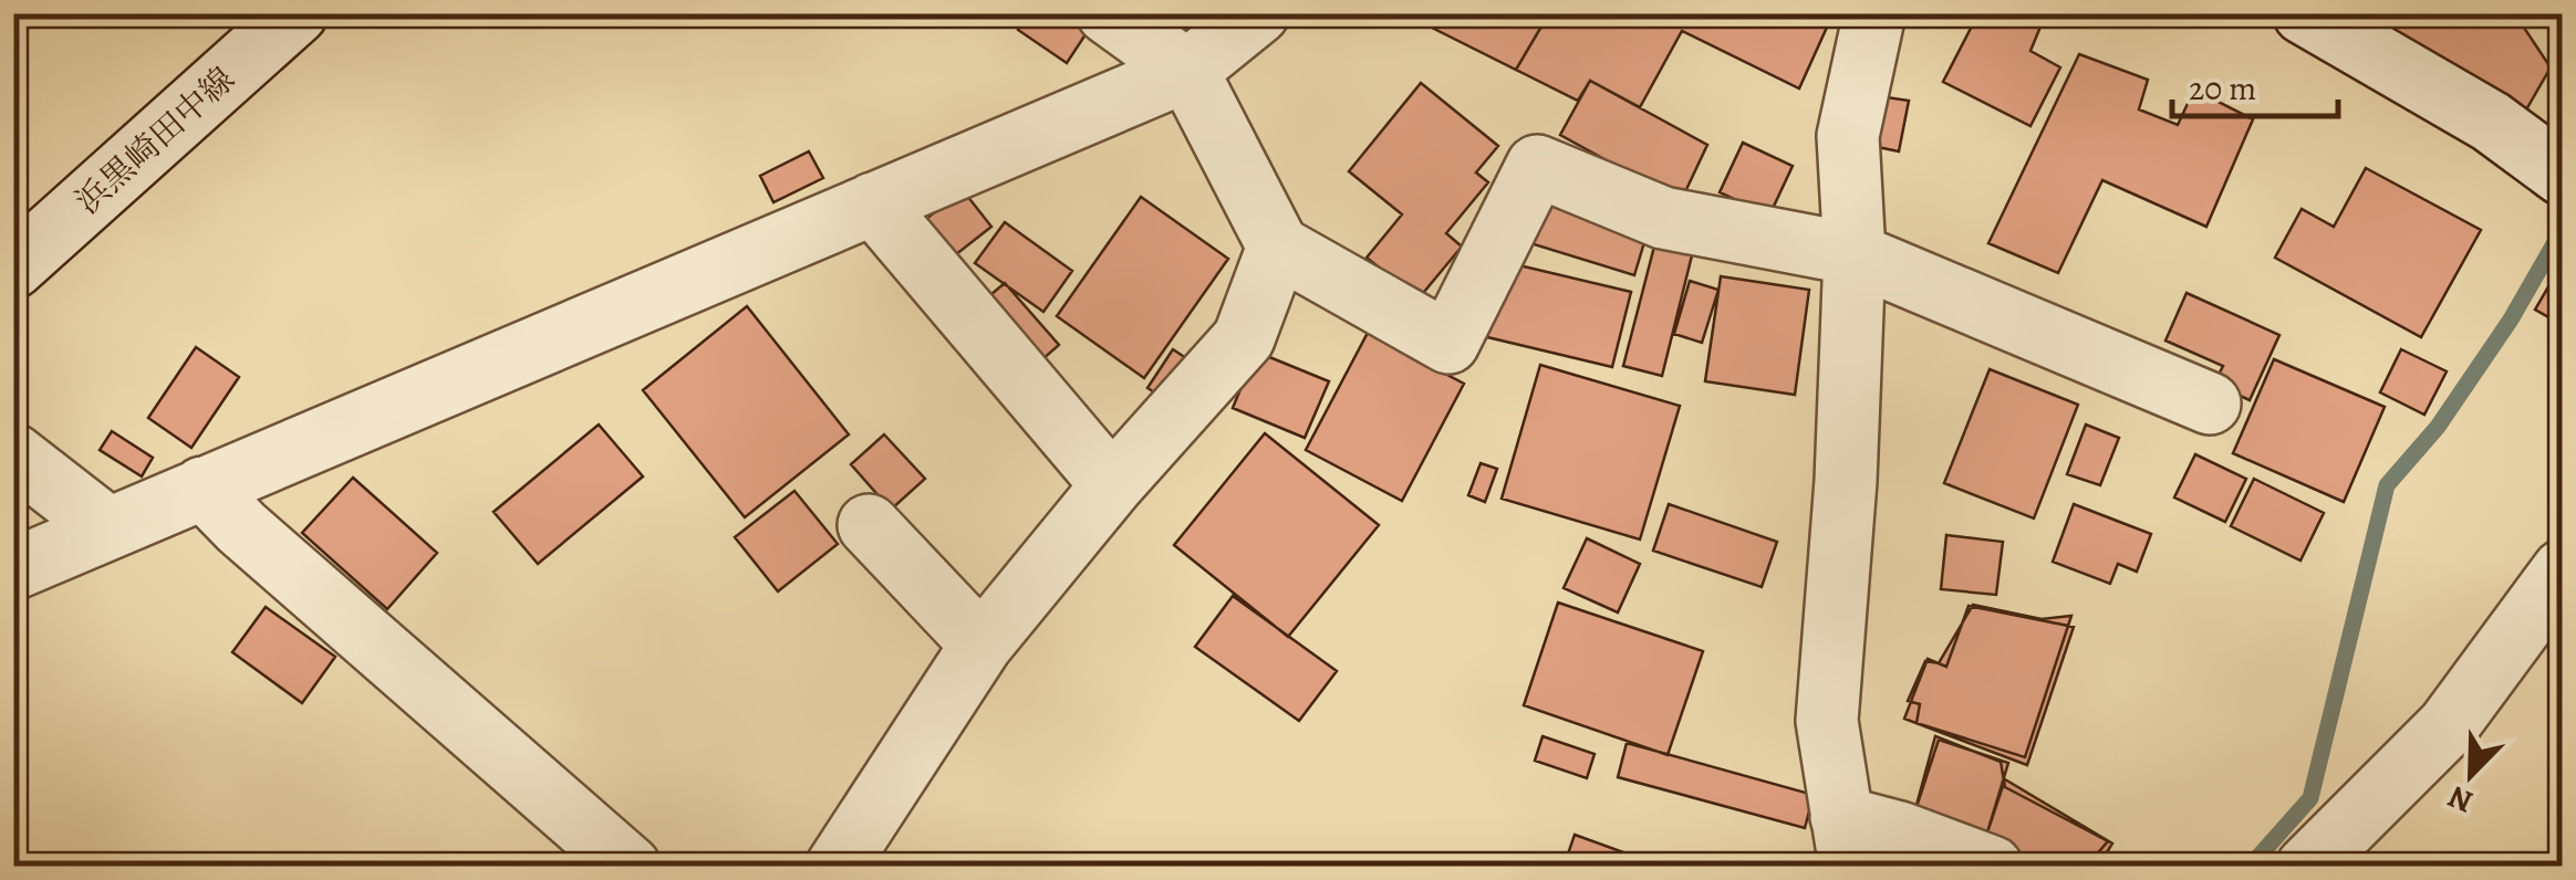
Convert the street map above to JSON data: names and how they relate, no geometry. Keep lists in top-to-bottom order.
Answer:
{
  "streets": {
    "street": ["浜黒崎田中線"]
  },
  "scale_bar": "20 m",
  "north": "bottom left"
}
